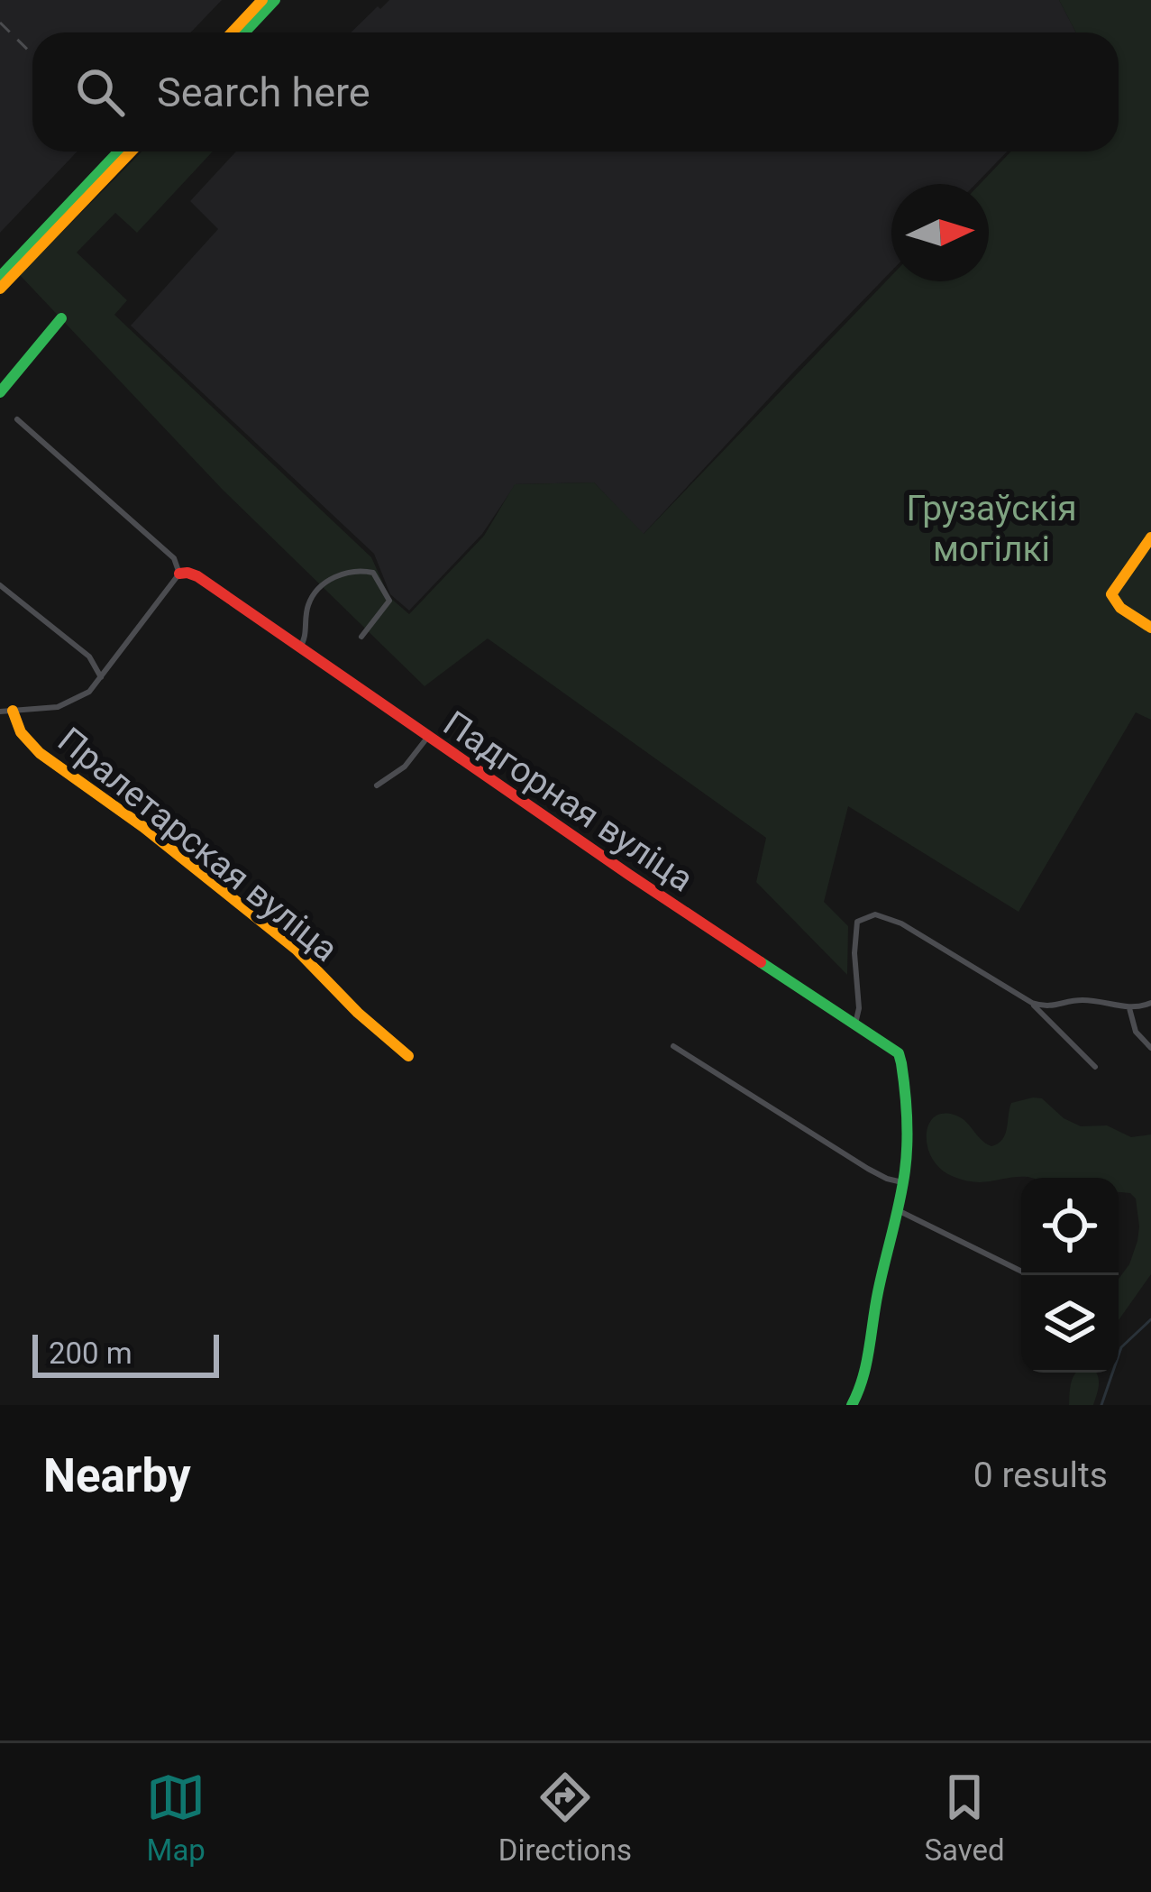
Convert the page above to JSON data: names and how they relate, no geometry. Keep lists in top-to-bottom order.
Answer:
{
  "streets": {
    "street": ["Падгорная вуліца", "Пралетарская вуліца"]
  },
  "parks": ["Грузаўскія могілкі"],
  "scale_bar": "200 m",
  "north": "right",
  "page": {
    "search": "Search here",
    "scale": "200 m",
    "heading": ["Nearby", "0 results"],
    "nav": ["Map", "Directions", "Saved"]
  }
}
